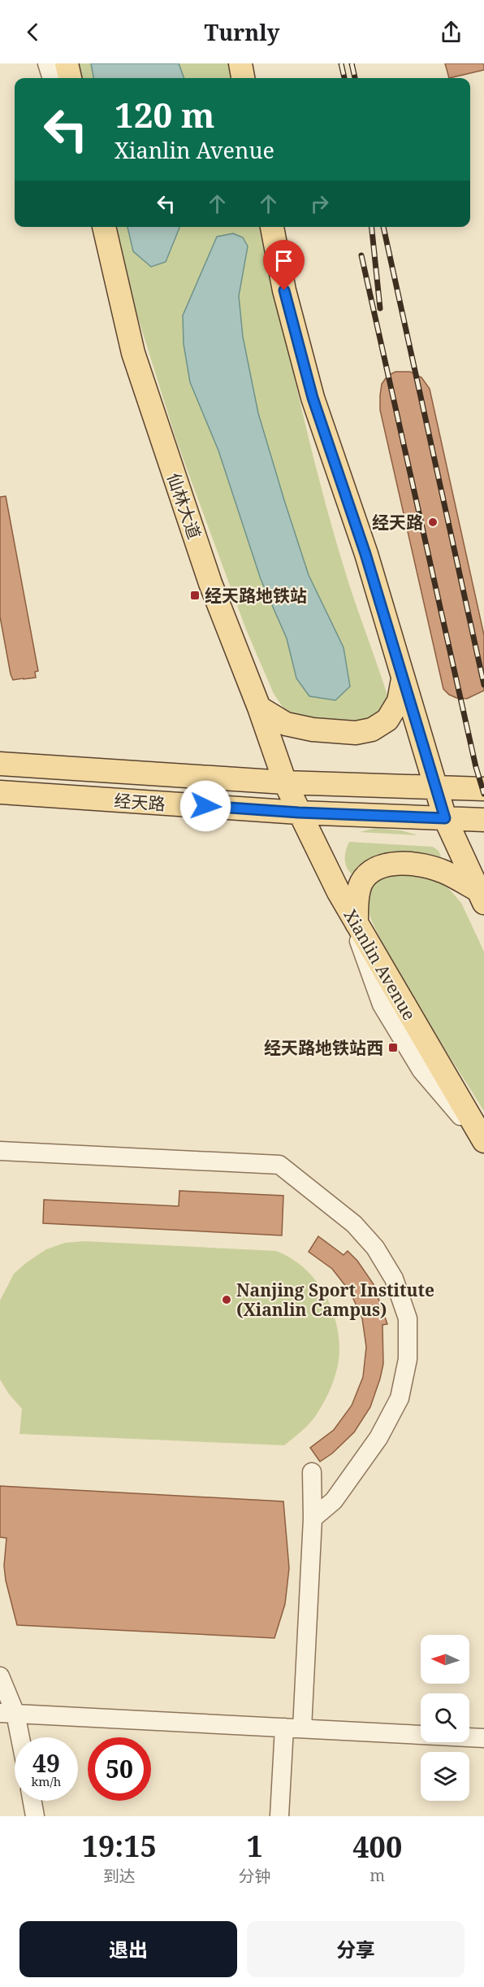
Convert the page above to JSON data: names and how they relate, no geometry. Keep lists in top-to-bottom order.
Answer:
{
  "streets": {
    "main road": ["仙林大道", "经天路", "Xianlin Avenue"]
  },
  "crossings": [
    ["仙林大道", "经天路"],
    ["仙林大道", "Xianlin Avenue"],
    ["经天路", "Xianlin Avenue"]
  ],
  "places": {
    "other": ["经天路", "Nanjing Sport Institute (Xianlin Campus)"],
    "transit": ["经天路地铁站", "经天路地铁站西"]
  },
  "north": "left",
  "page": {
    "header": "Turnly",
    "turn": ["120 m", "Xianlin Avenue"],
    "speed": "49 km/h",
    "limit": "50",
    "eta": [
      "19:15",
      "到达",
      "1",
      "分钟",
      "400",
      "m"
    ],
    "buttons": ["退出", "分享"]
  }
}
